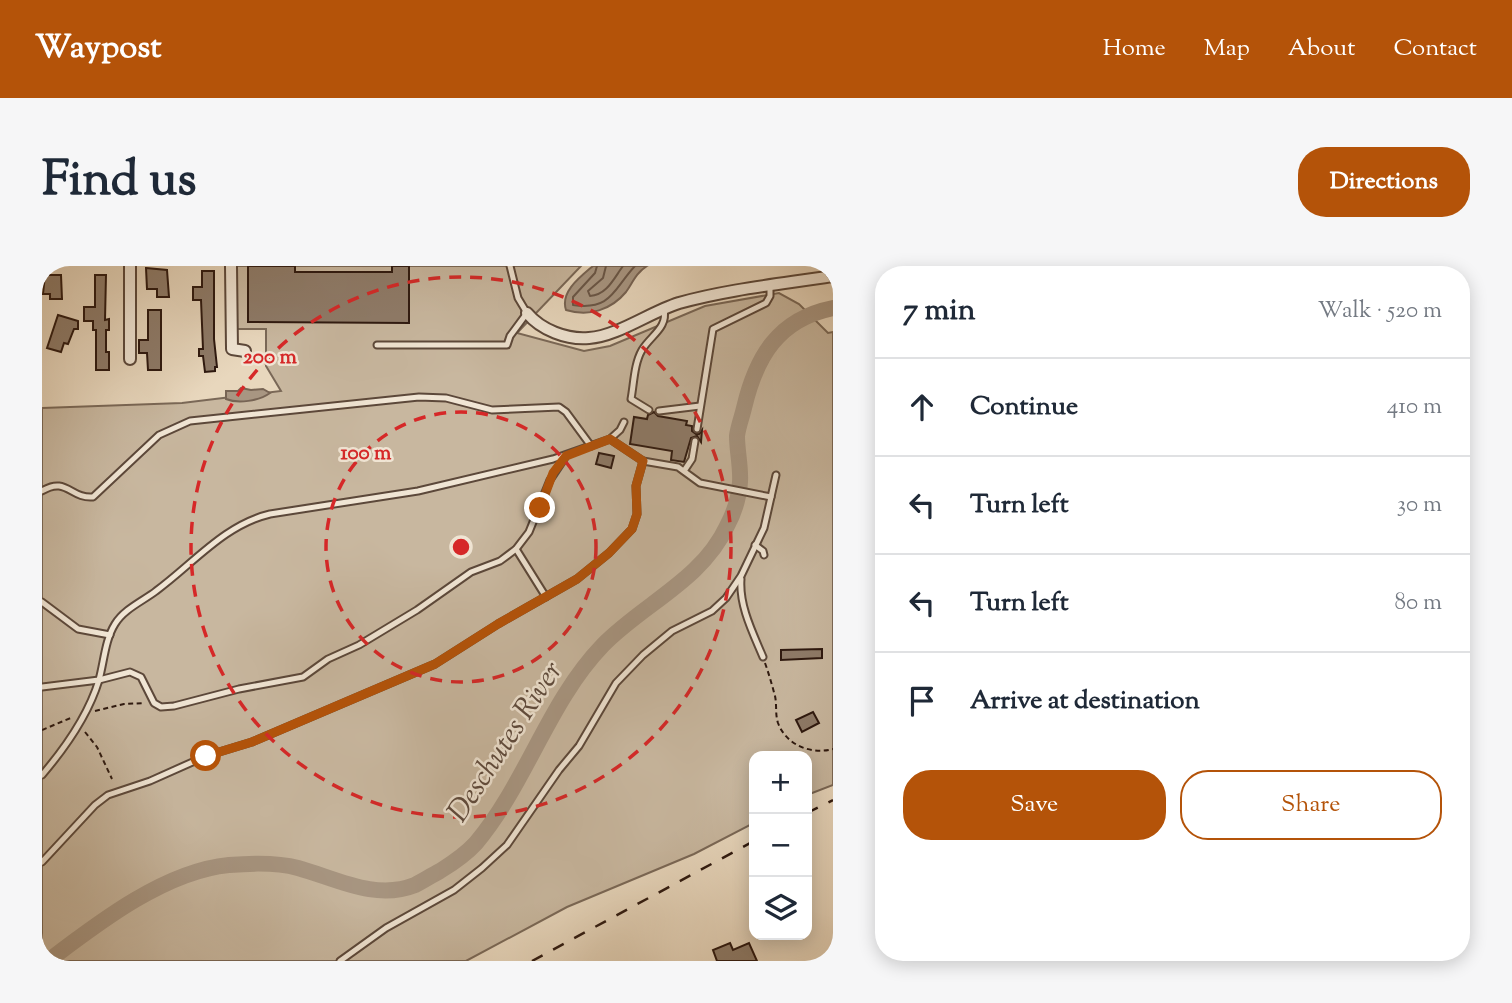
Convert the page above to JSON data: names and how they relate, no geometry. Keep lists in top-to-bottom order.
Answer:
{
  "water": ["Deschutes River"],
  "page": {
    "header": "Waypost",
    "nav": [
      "Home",
      "Map",
      "About",
      "Contact"
    ],
    "title": "Find us",
    "buttons": [
      "Directions",
      ["Save", "Share"]
    ],
    "heading": ["7 min", "Walk · 520 m"],
    "list": [
      ["Continue", "410 m"],
      ["Turn left", "30 m"],
      ["Turn left", "80 m"],
      "Arrive at destination"
    ],
    "map_buttons": ["+", "−"]
  },
  "rings": ["200 m", "100 m"]
}
